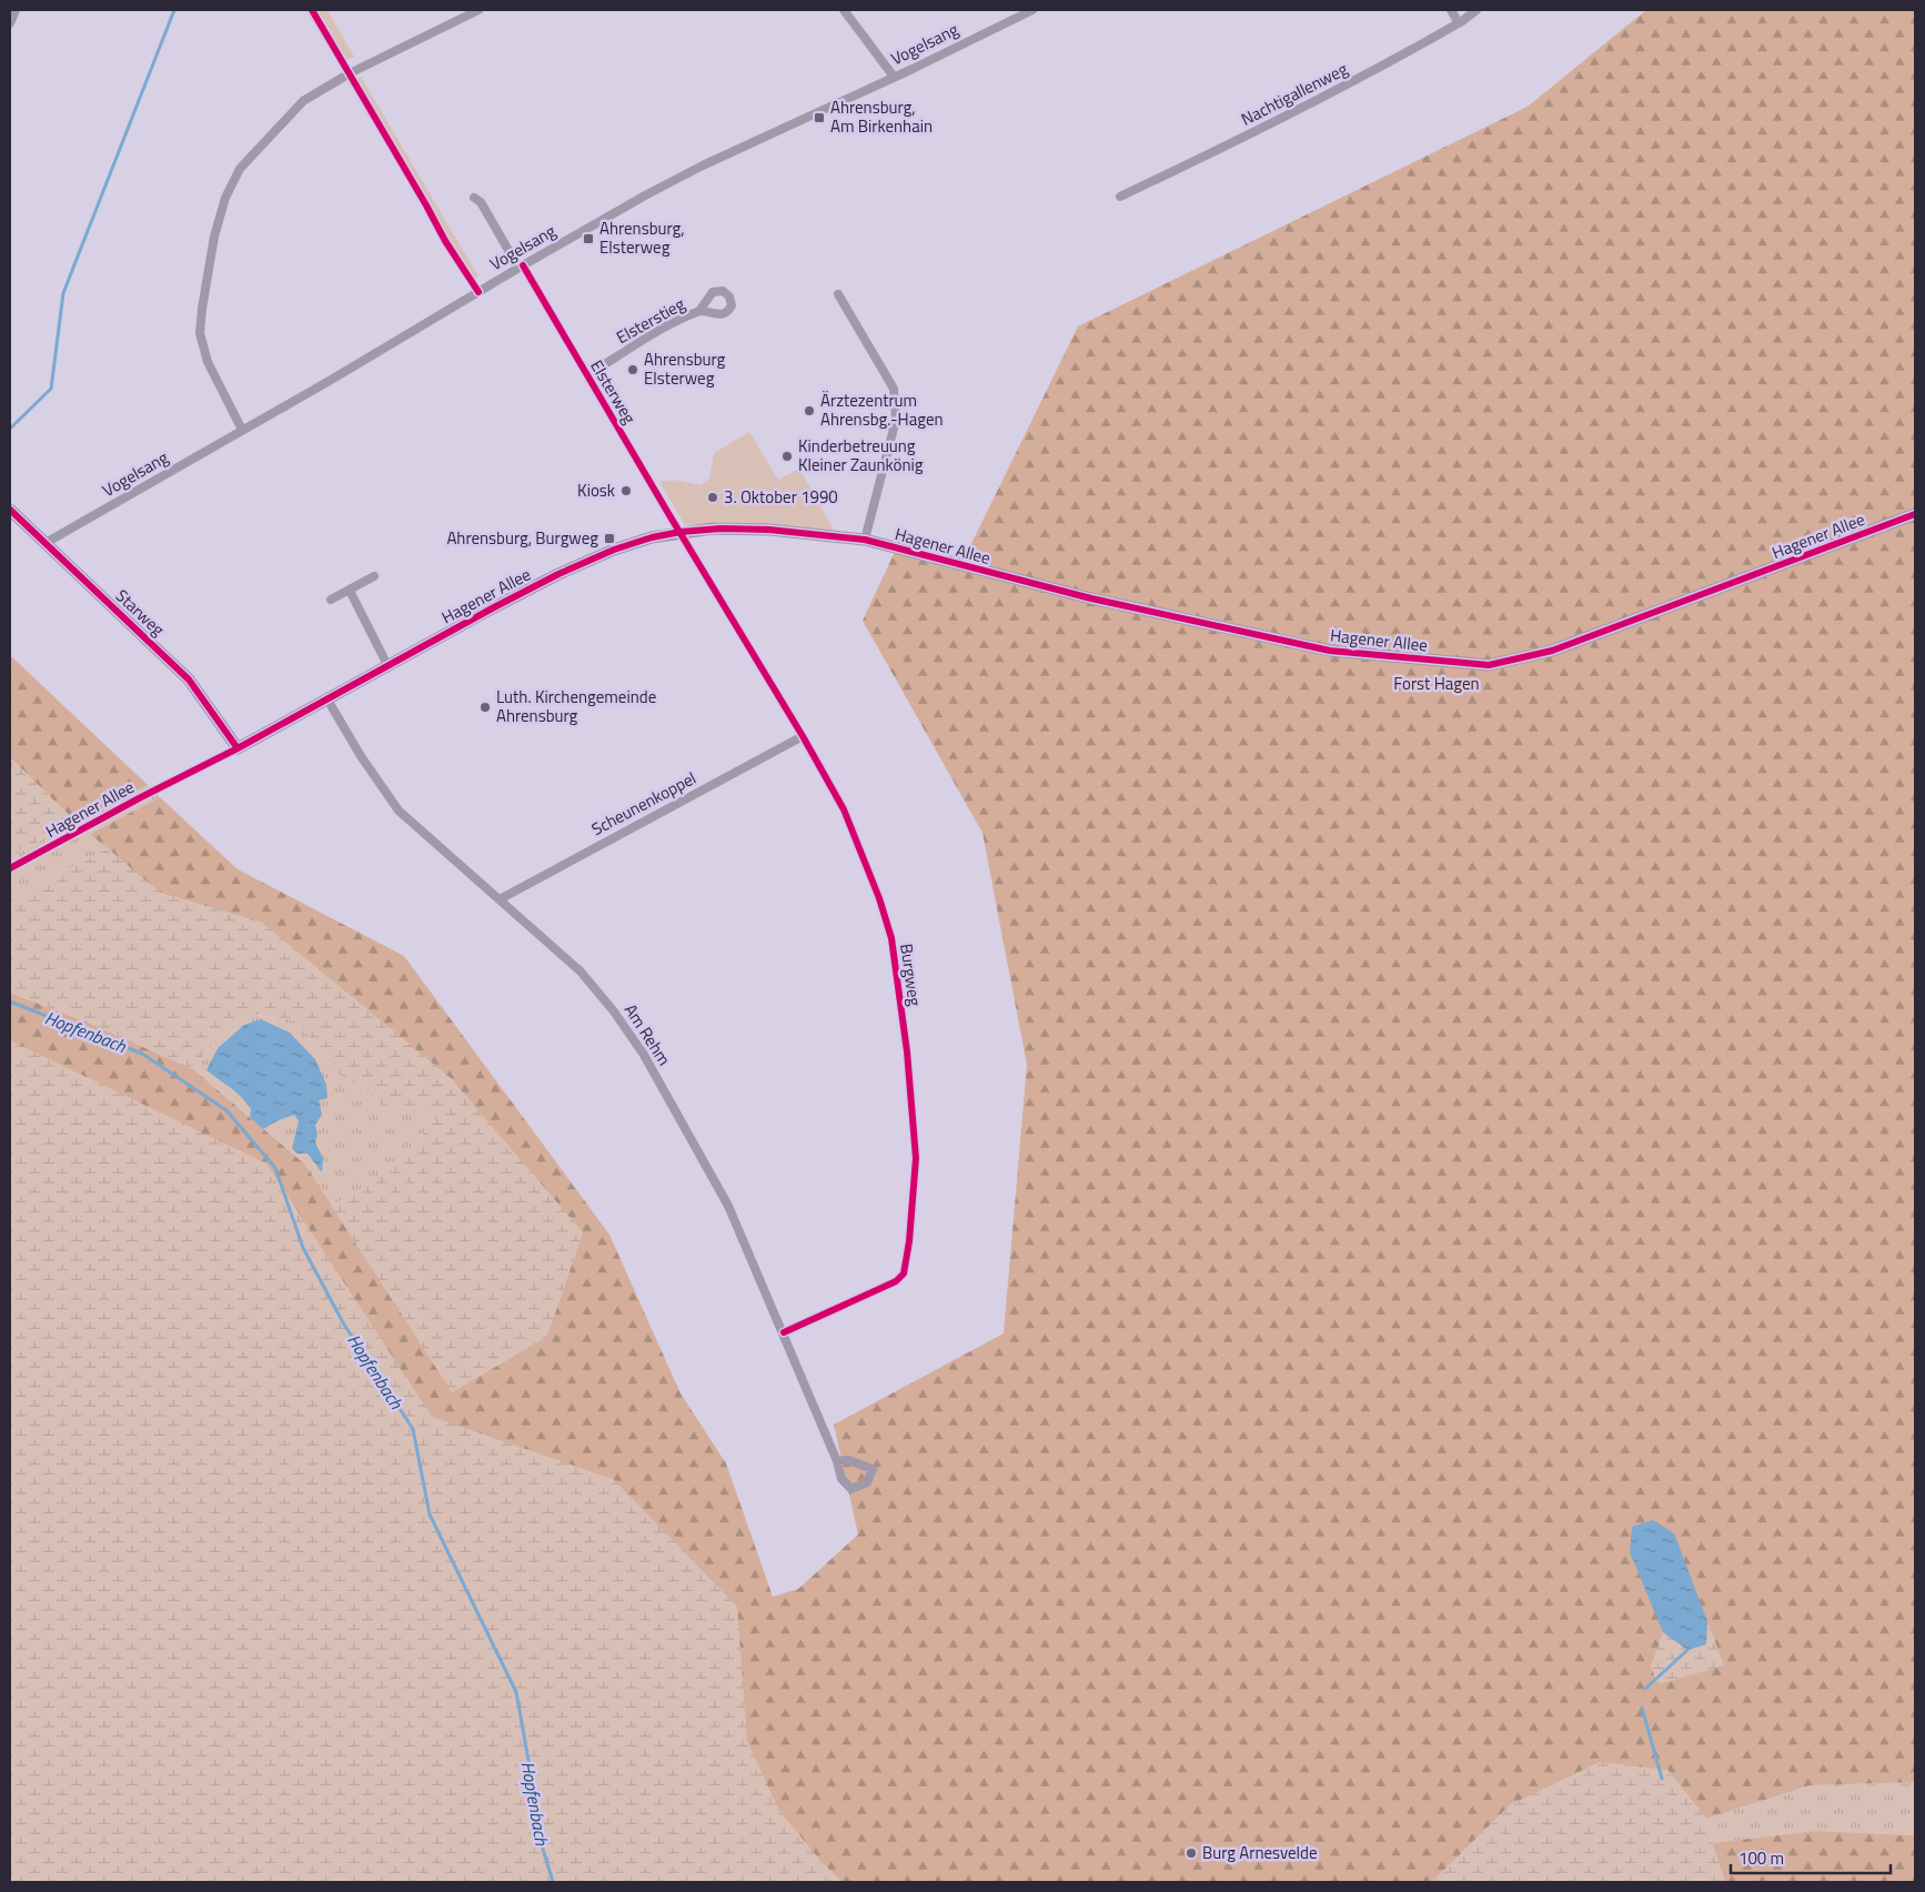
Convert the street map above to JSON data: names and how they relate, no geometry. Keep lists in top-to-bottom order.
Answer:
{
  "streets": {
    "street": [
      "Vogelsang",
      "Nachtigallenweg",
      "Elsterstieg",
      "Elsterweg",
      "Hagener Allee",
      "Starweg",
      "Scheunenkoppel",
      "Burgweg",
      "Am Rehm"
    ]
  },
  "crossings": [
    ["Vogelsang", "Elsterweg"],
    ["Vogelsang", "Starweg"],
    ["Elsterstieg", "Elsterweg"],
    ["Elsterweg", "Hagener Allee"],
    ["Elsterweg", "Burgweg"],
    ["Hagener Allee", "Starweg"],
    ["Hagener Allee", "Burgweg"],
    ["Hagener Allee", "Am Rehm"],
    ["Scheunenkoppel", "Burgweg"],
    ["Scheunenkoppel", "Am Rehm"],
    ["Burgweg", "Am Rehm"]
  ],
  "water": ["Hopfenbach"],
  "parks": ["Forst Hagen"],
  "places": {
    "transit": ["Ahrensburg, Am Birkenhain", "Ahrensburg, Elsterweg", "Ahrensburg, Burgweg"],
    "other": [
      "Ahrensburg Elsterweg",
      "Ärztezentrum Ahrensbg.-Hagen",
      "Kinderbetreuung Kleiner Zaunkönig",
      "Kiosk",
      "3. Oktober 1990",
      "Luth. Kirchengemeinde Ahrensburg",
      "Burg Arnesvelde"
    ]
  },
  "scale_bar": "100 m"
}
